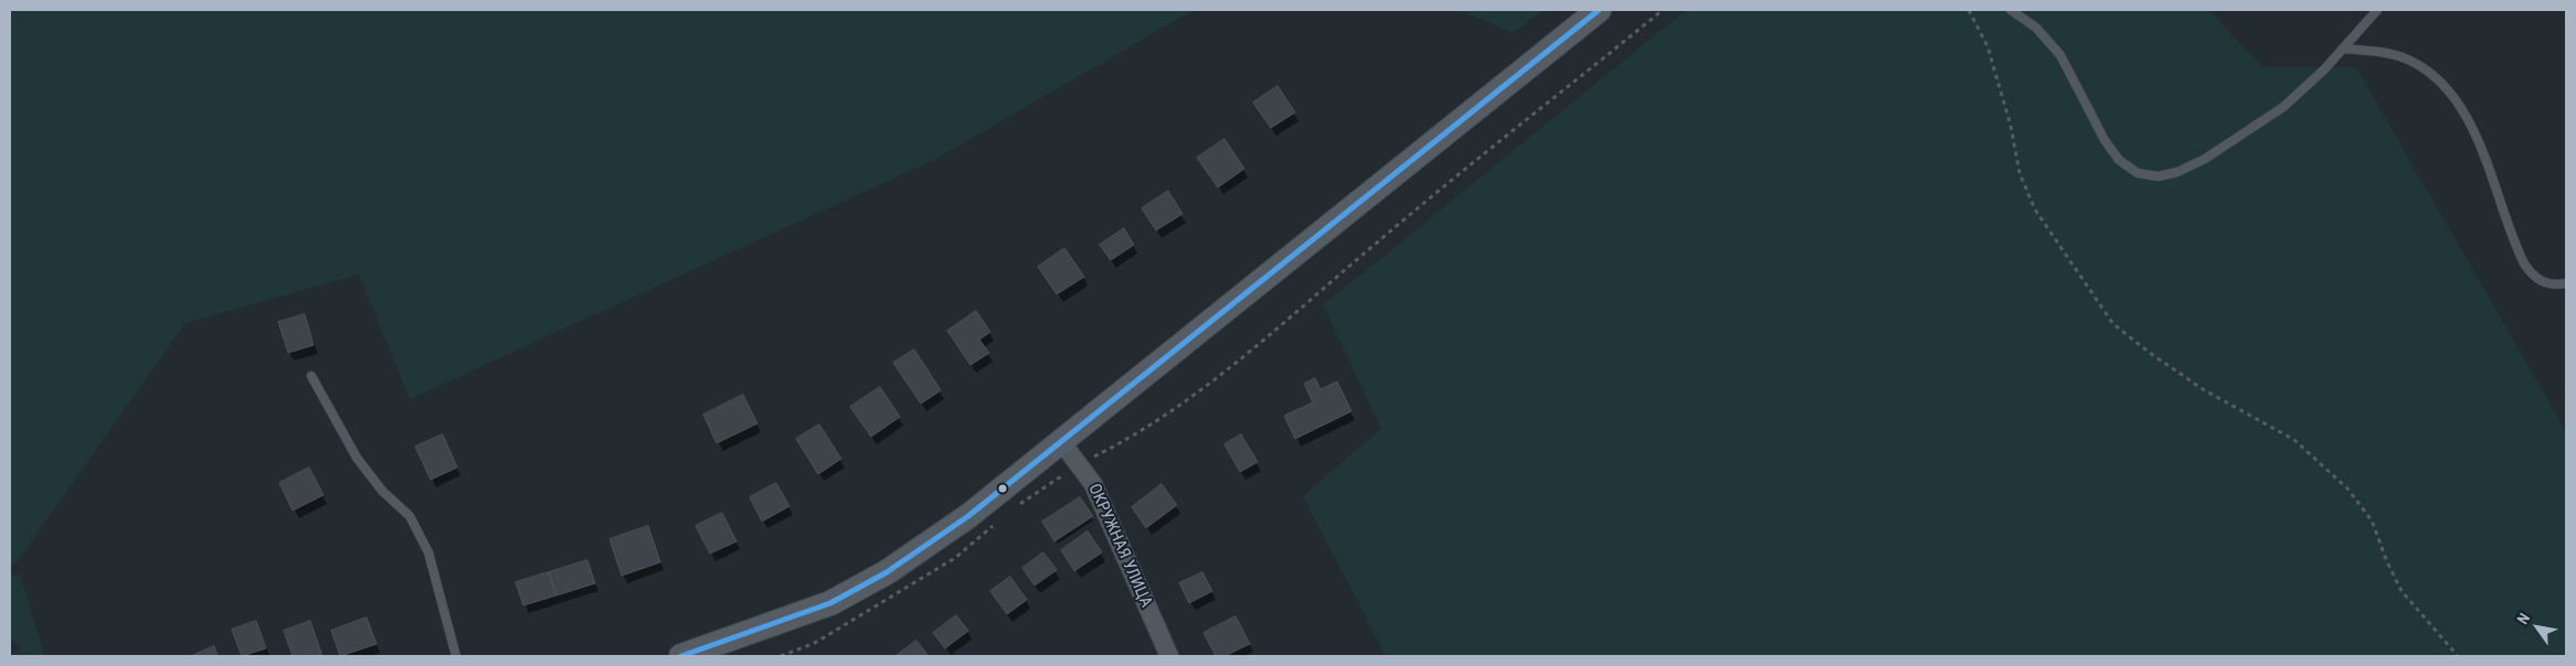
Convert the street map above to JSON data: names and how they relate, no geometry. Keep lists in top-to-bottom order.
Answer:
{
  "streets": {
    "street": ["ОКРУЖНАЯ УЛИЦА"]
  },
  "north": "top left"
}
